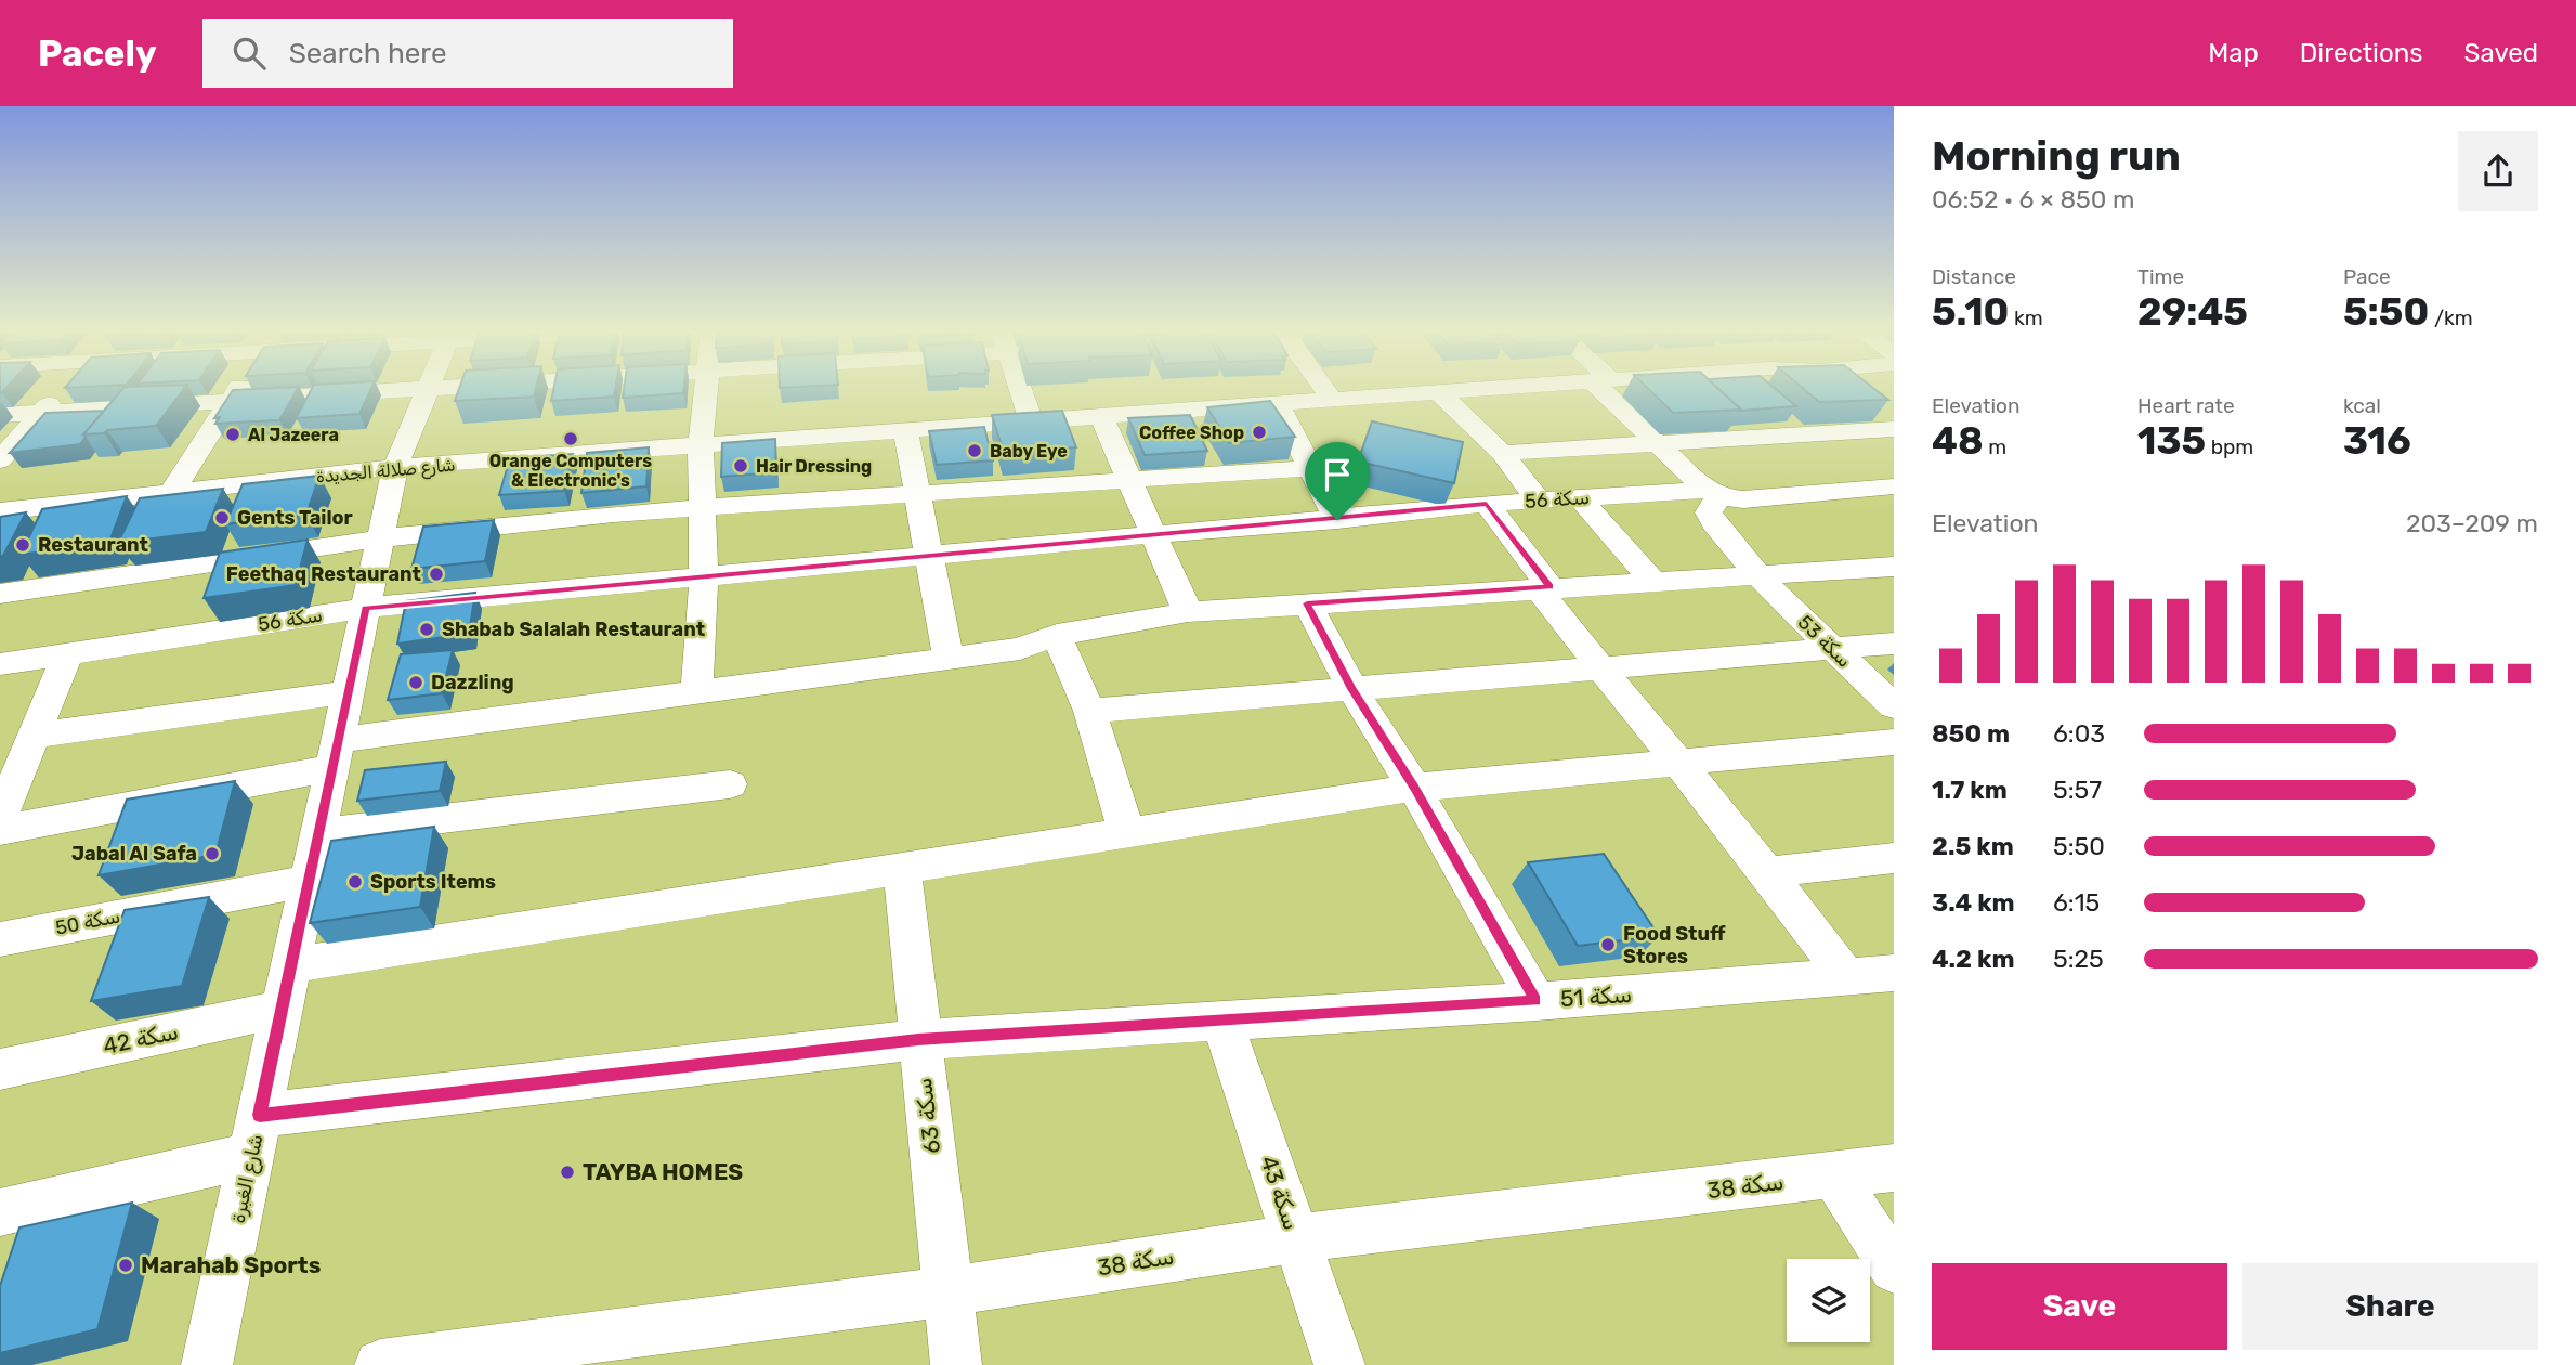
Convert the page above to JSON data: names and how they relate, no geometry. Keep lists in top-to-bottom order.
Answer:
{
  "streets": {
    "street": [
      "شارع صلالة الجديدة",
      "سكة 56",
      "سكة 53",
      "سكة 50",
      "سكة 51",
      "سكة 42",
      "سكة 63",
      "شارع الغبرة",
      "سكة 38",
      "سكة 43"
    ]
  },
  "crossings": [
    ["شارع صلالة الجديدة", "شارع الغبرة"],
    ["سكة 56", "سكة 53"],
    ["سكة 56", "شارع الغبرة"],
    ["سكة 50", "شارع الغبرة"],
    ["سكة 51", "سكة 63"],
    ["سكة 51", "شارع الغبرة"],
    ["سكة 51", "سكة 43"],
    ["سكة 42", "شارع الغبرة"],
    ["سكة 63", "سكة 38"],
    ["سكة 38", "سكة 43"]
  ],
  "places": [
    "Coffee Shop",
    "Al Jazeera",
    "Orange Computers & Electronic's",
    "Baby Eye",
    "Hair Dressing",
    "Gents Tailor",
    "Restaurant",
    "Feethaq Restaurant",
    "Shabab Salalah Restaurant",
    "Dazzling",
    "Jabal Al Safa",
    "Sports Items",
    "Food Stuff Stores",
    "TAYBA HOMES",
    "Marahab Sports"
  ],
  "page": {
    "header": "Pacely",
    "search": "Search here",
    "nav": ["Map", "Directions", "Saved"],
    "heading": ["Morning run", "06:52 · 6 × 850 m"],
    "stats": [
      ["Distance", "5.10 km"],
      ["Time", "29:45"],
      ["Pace", "5:50 /km"],
      ["Elevation", "48 m"],
      ["Heart rate", "135 bpm"],
      ["kcal", "316"]
    ],
    "chart": ["Elevation", "203–209 m"],
    "list": [
      {
        "name": "850 m",
        "note": "6:03"
      },
      {
        "name": "1.7 km",
        "note": "5:57"
      },
      {
        "name": "2.5 km",
        "note": "5:50"
      },
      {
        "name": "3.4 km",
        "note": "6:15"
      },
      {
        "name": "4.2 km",
        "note": "5:25"
      }
    ],
    "buttons": ["Save", "Share"]
  }
}
